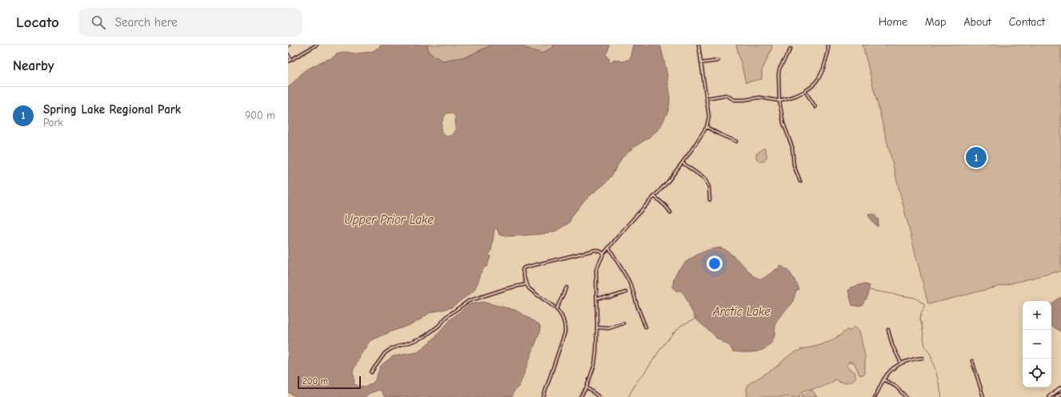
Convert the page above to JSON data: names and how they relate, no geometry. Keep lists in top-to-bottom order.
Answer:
{
  "water": ["Upper Prior Lake", "Arctic Lake"],
  "scale_bar": "200 m",
  "page": {
    "header": "Locato",
    "search": "Search here",
    "nav": [
      "Home",
      "Map",
      "About",
      "Contact"
    ],
    "heading": "Nearby",
    "list": [
      {
        "mark": "1",
        "name": "Spring Lake Regional Park",
        "note": "Park",
        "value": "900 m"
      }
    ],
    "pins": "1",
    "map_buttons": ["+", "−"],
    "scale": "200 m"
  }
}
